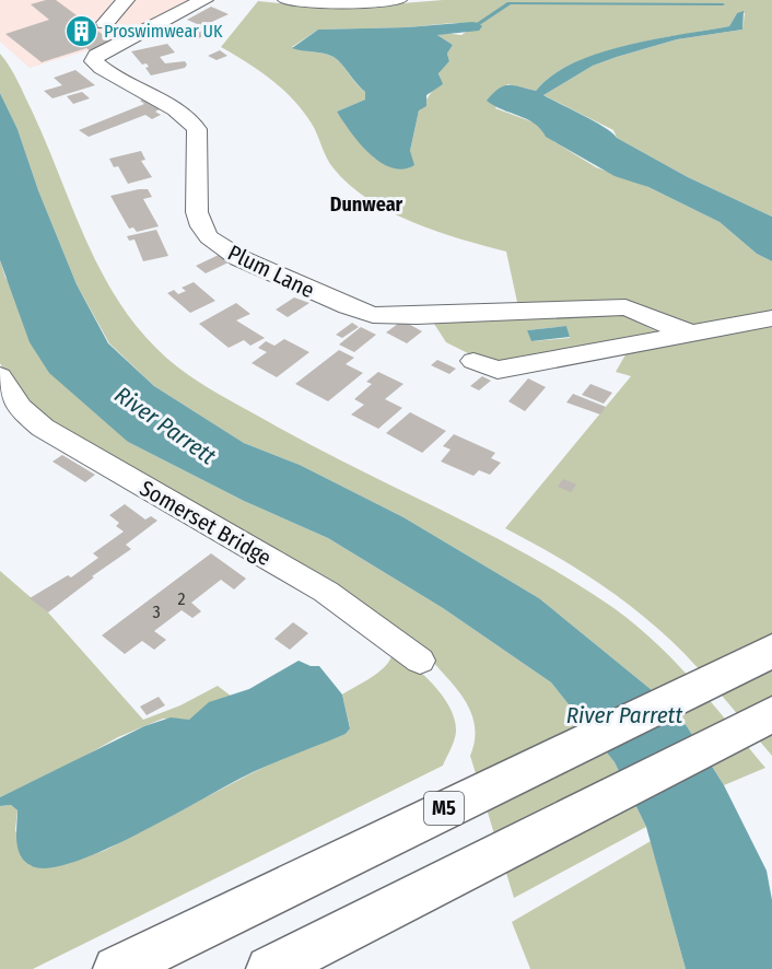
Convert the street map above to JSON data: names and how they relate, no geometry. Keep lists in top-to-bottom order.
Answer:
{
  "streets": {
    "highway": ["M5"],
    "street": ["Plum Lane", "Somerset Bridge"]
  },
  "districts": ["Dunwear"],
  "water": ["River Parrett"],
  "places": {
    "building": ["Proswimwear UK"]
  },
  "house_numbers": ["2", "3"]
}
